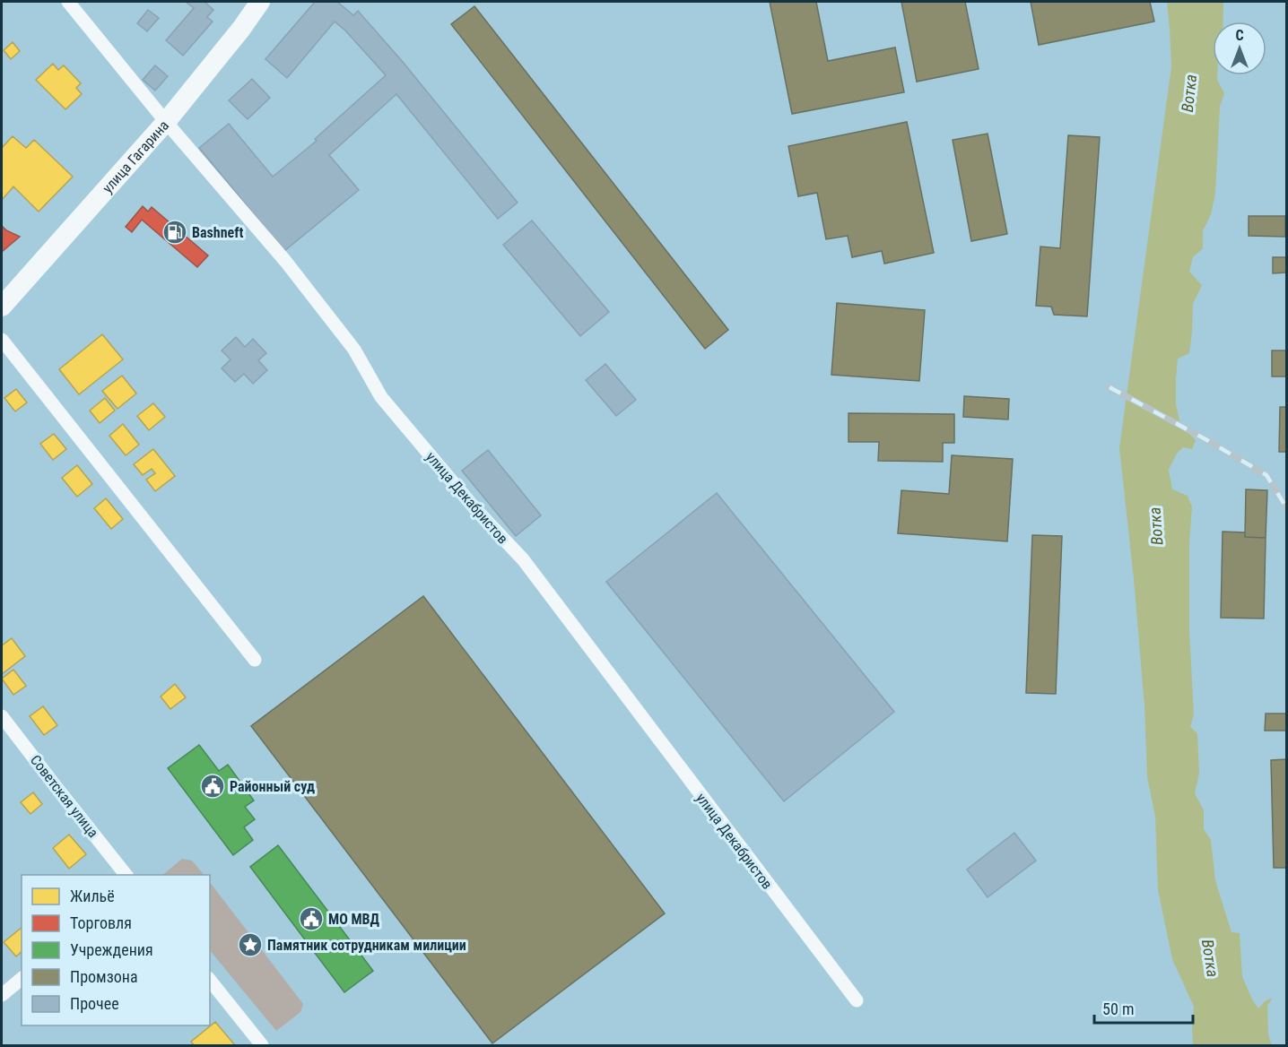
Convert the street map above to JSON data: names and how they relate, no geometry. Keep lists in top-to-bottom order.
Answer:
{
  "streets": {
    "main road": ["улица Гагарина"],
    "street": ["улица Декабристов", "Советская улица"]
  },
  "crossings": [
    ["улица Гагарина", "улица Декабристов"]
  ],
  "water": ["Вотка"],
  "places": {
    "fuel station": ["Bashneft"],
    "public building": ["Районный суд", "МО МВД"],
    "place": ["Памятник сотрудникам милиции"]
  },
  "legend": [
    "Жильё",
    "Торговля",
    "Учреждения",
    "Промзона",
    "Прочее"
  ],
  "scale_bar": "50 m",
  "north": "top"
}
